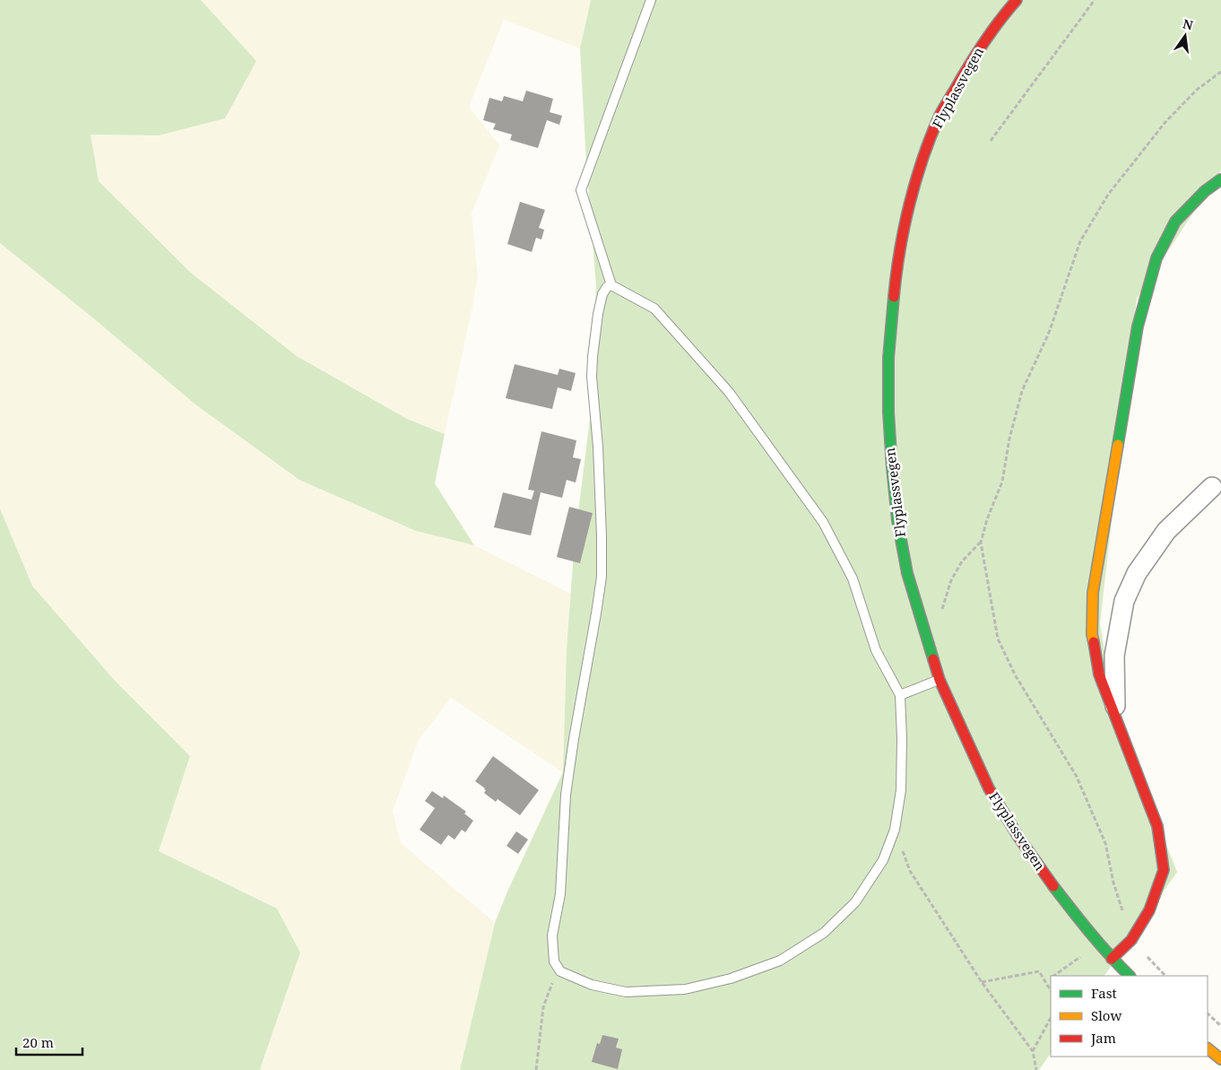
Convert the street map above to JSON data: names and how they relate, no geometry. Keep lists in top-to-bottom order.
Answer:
{
  "streets": {
    "main road": ["Flyplassvegen"]
  },
  "legend": ["Fast", "Slow", "Jam"],
  "scale_bar": "20 m",
  "north": "top"
}
